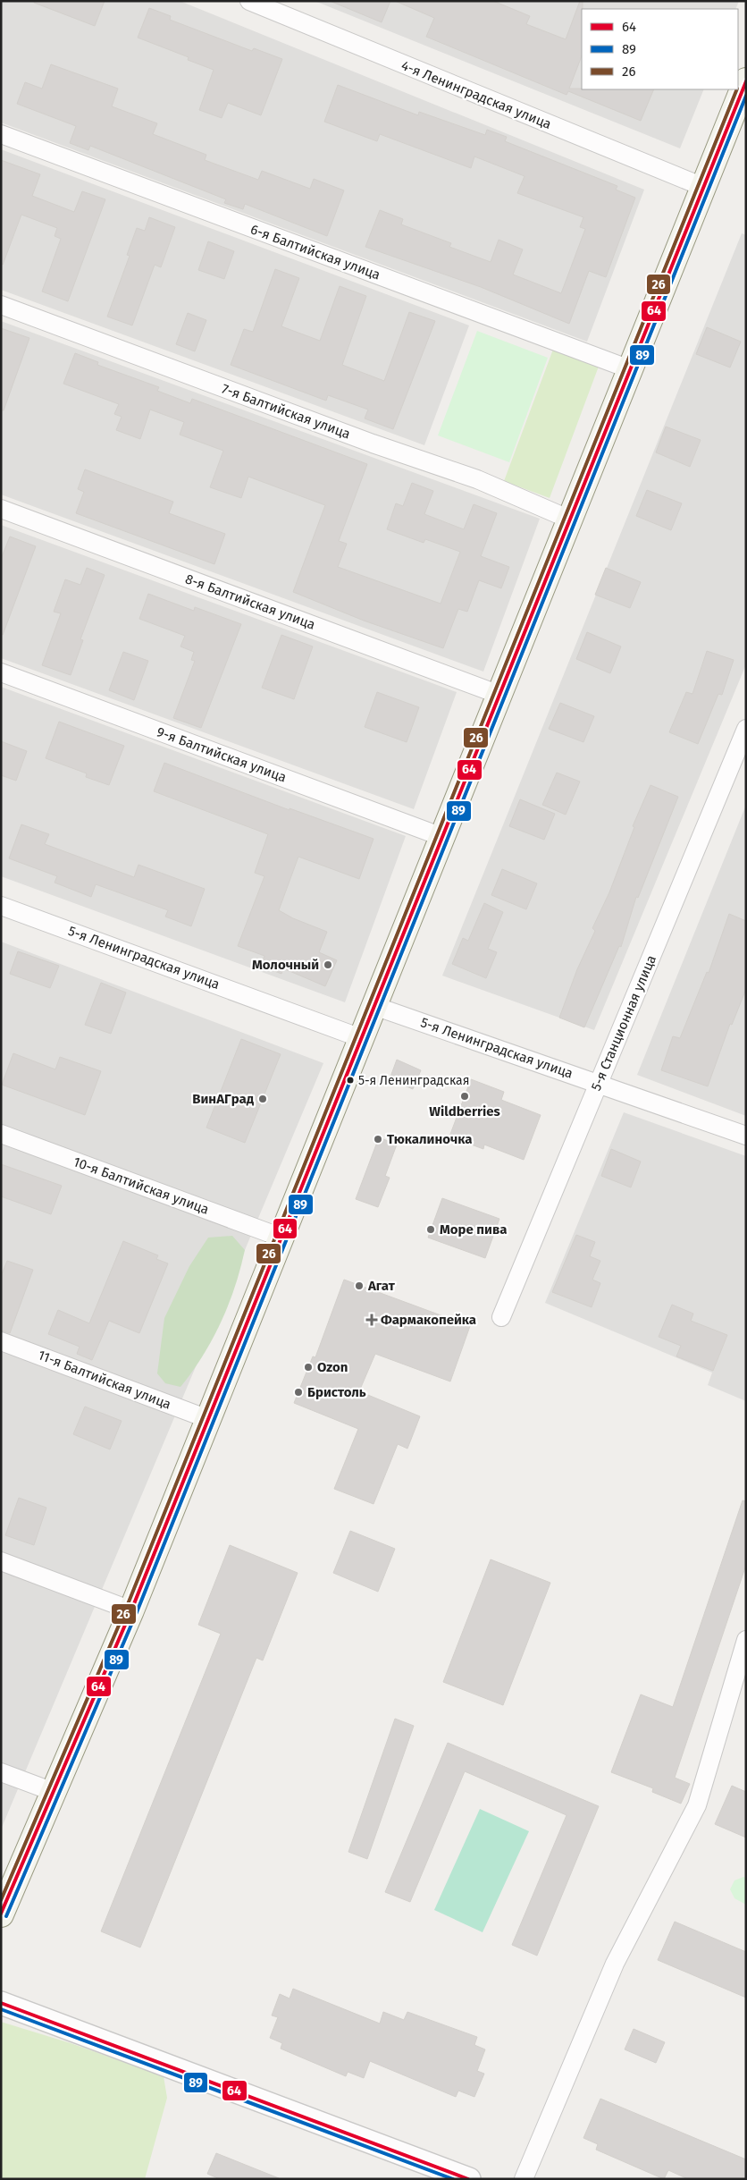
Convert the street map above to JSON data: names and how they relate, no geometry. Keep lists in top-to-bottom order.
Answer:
{
  "streets": {
    "street": [
      "4-я Ленинградская улица",
      "6-я Балтийская улица",
      "7-я Балтийская улица",
      "8-я Балтийская улица",
      "9-я Балтийская улица",
      "5-я Ленинградская улица",
      "5-я Станционная улица",
      "10-я Балтийская улица",
      "11-я Балтийская улица"
    ]
  },
  "crossings": [
    ["5-я Ленинградская улица", "5-я Станционная улица"]
  ],
  "places": {
    "other": [
      "Молочный",
      "5-я Ленинградская",
      "Wildberries",
      "ВинАГрад",
      "Тюкалиночка",
      "Море пива",
      "Агат",
      "Ozon",
      "Бристоль"
    ],
    "health": ["Фармакопейка"]
  },
  "lines": ["transit line 64", "transit line 26", "transit line 89"],
  "legend": ["64", "89", "26"]
}
